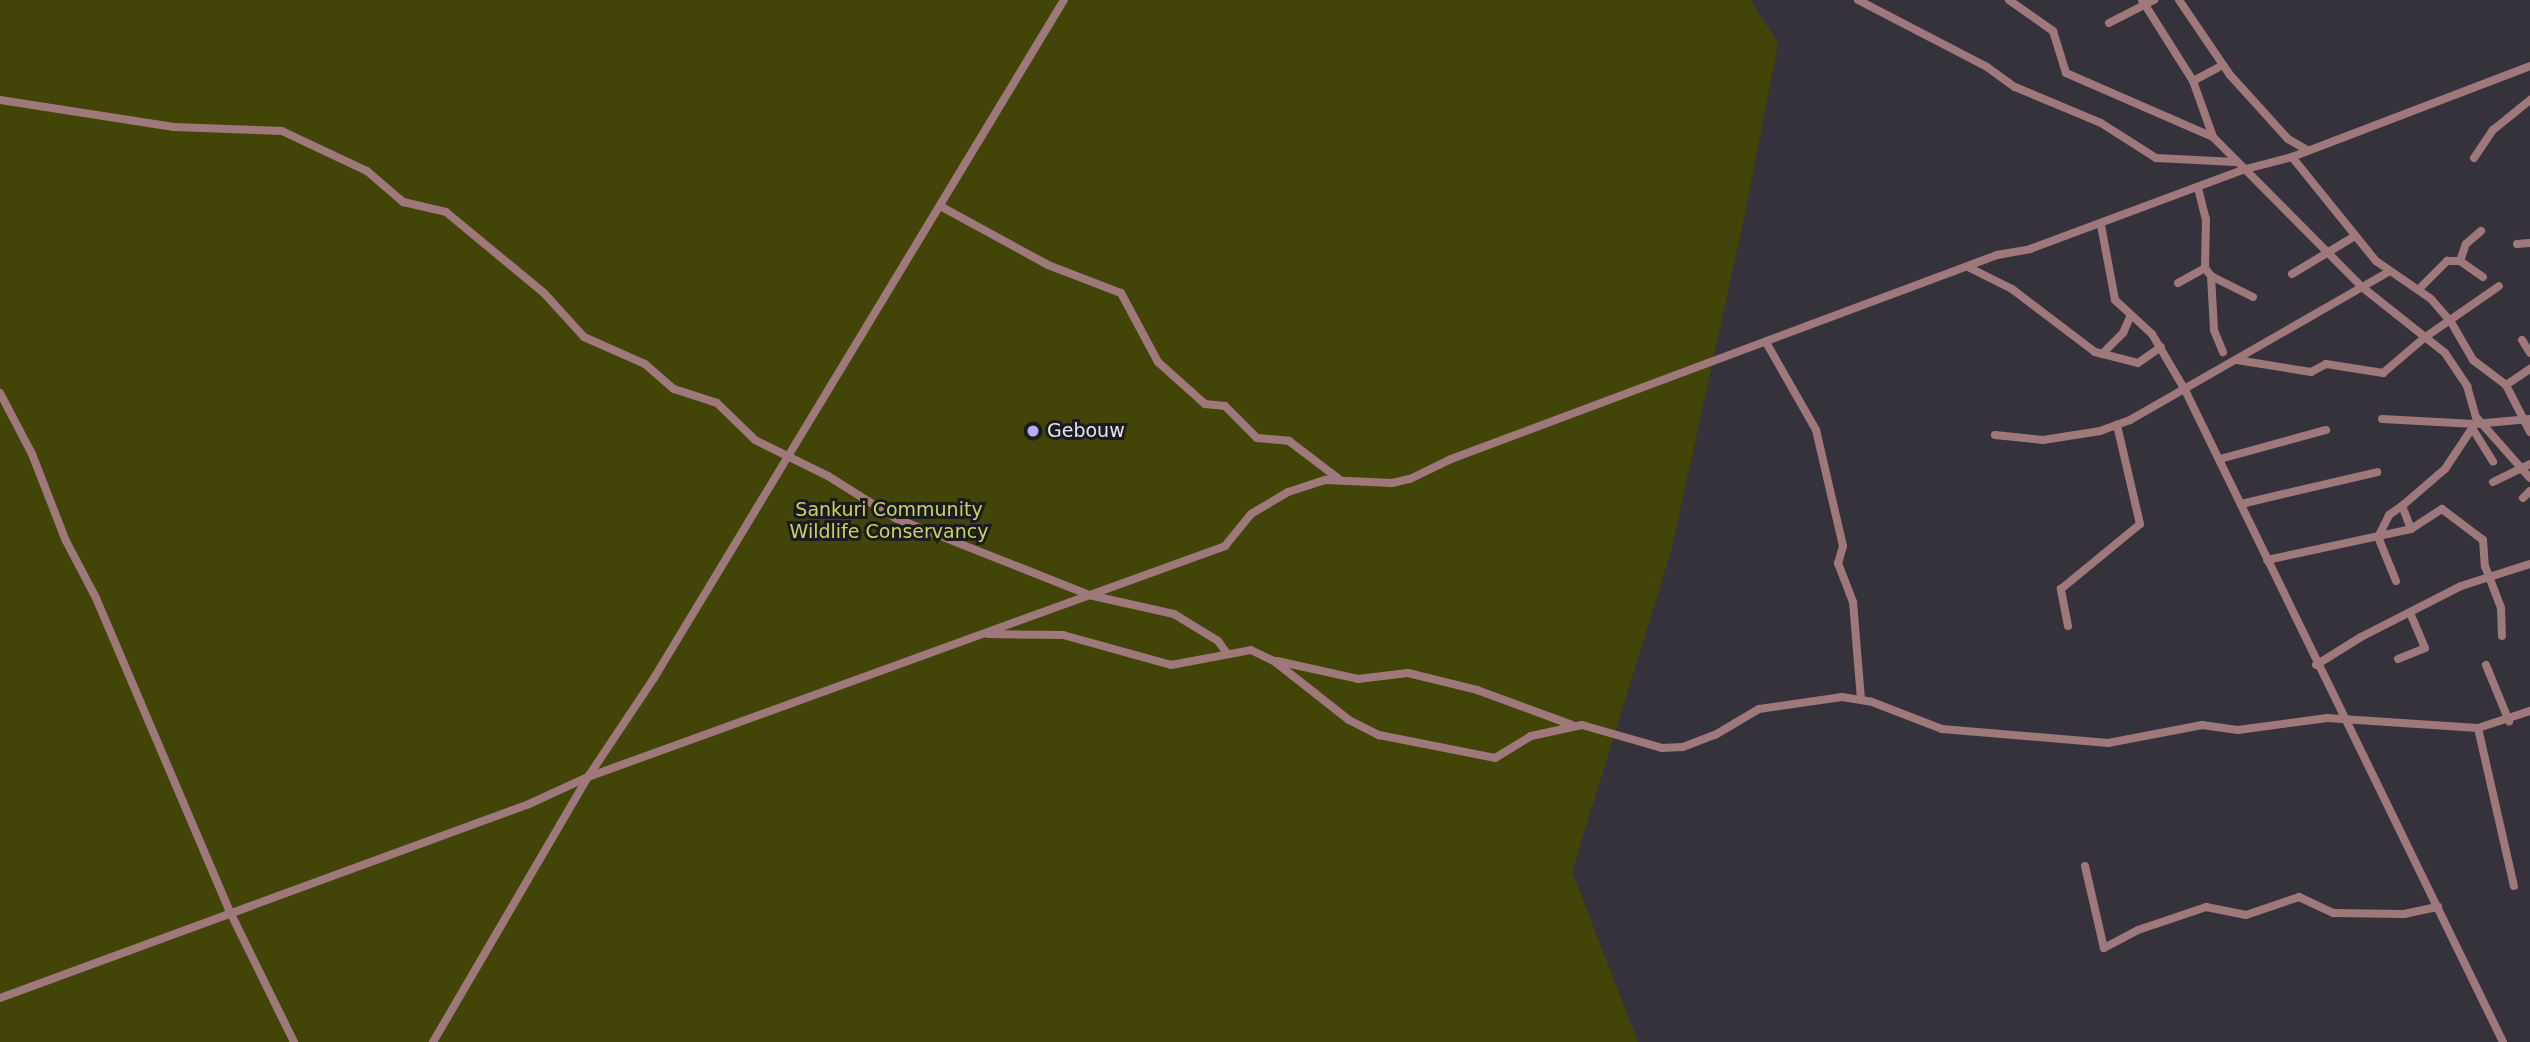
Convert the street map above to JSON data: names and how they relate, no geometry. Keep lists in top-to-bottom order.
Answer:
{
  "parks": ["Sankuri Community Wildlife Conservancy"],
  "places": ["Gebouw"]
}
